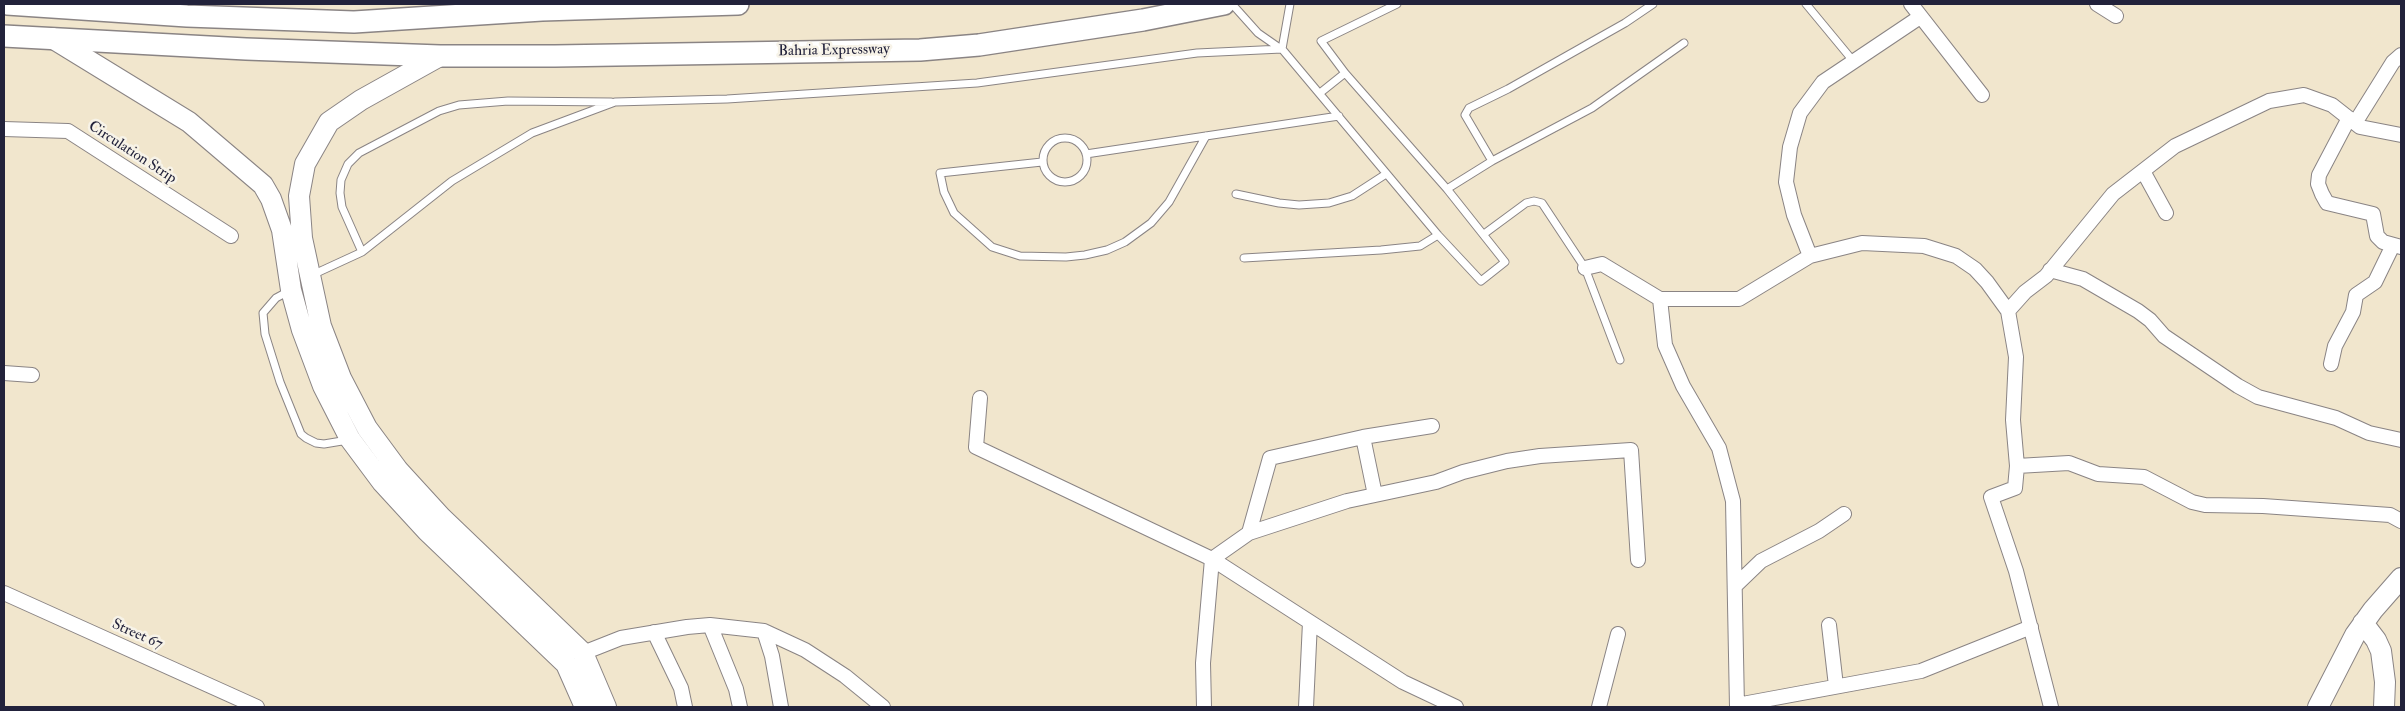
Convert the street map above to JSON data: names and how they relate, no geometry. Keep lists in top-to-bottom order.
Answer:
{
  "streets": {
    "main road": ["Bahria Expressway"],
    "street": ["Circulation Strip", "Street 67"]
  }
}
